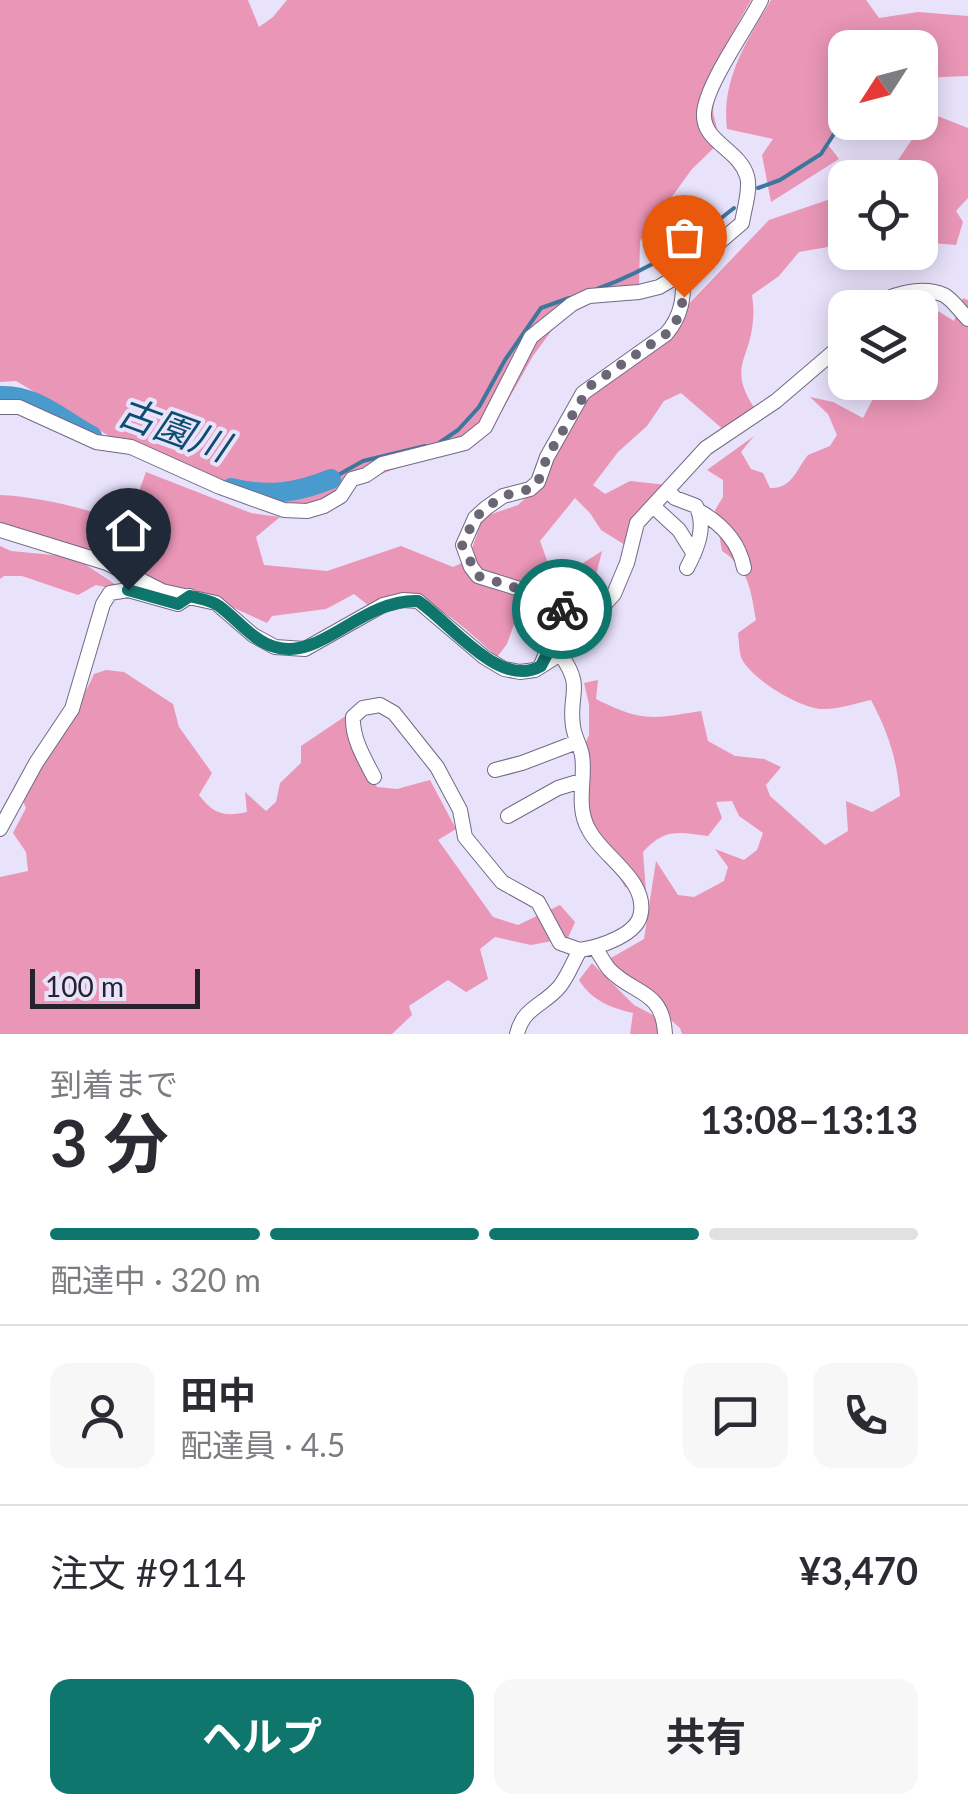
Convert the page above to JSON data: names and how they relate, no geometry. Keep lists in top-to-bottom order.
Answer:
{
  "water": ["古園川"],
  "scale_bar": "100 m",
  "north": "bottom left",
  "page": {
    "scale": "100 m",
    "heading": ["3 分", "到着まで", "13:08–13:13"],
    "panel": [
      "田中",
      "配達員 · 4.5",
      "注文 #9114",
      "¥3,470"
    ],
    "bar": "配達中 · 320 m",
    "buttons": ["ヘルプ", "共有"]
  }
}
